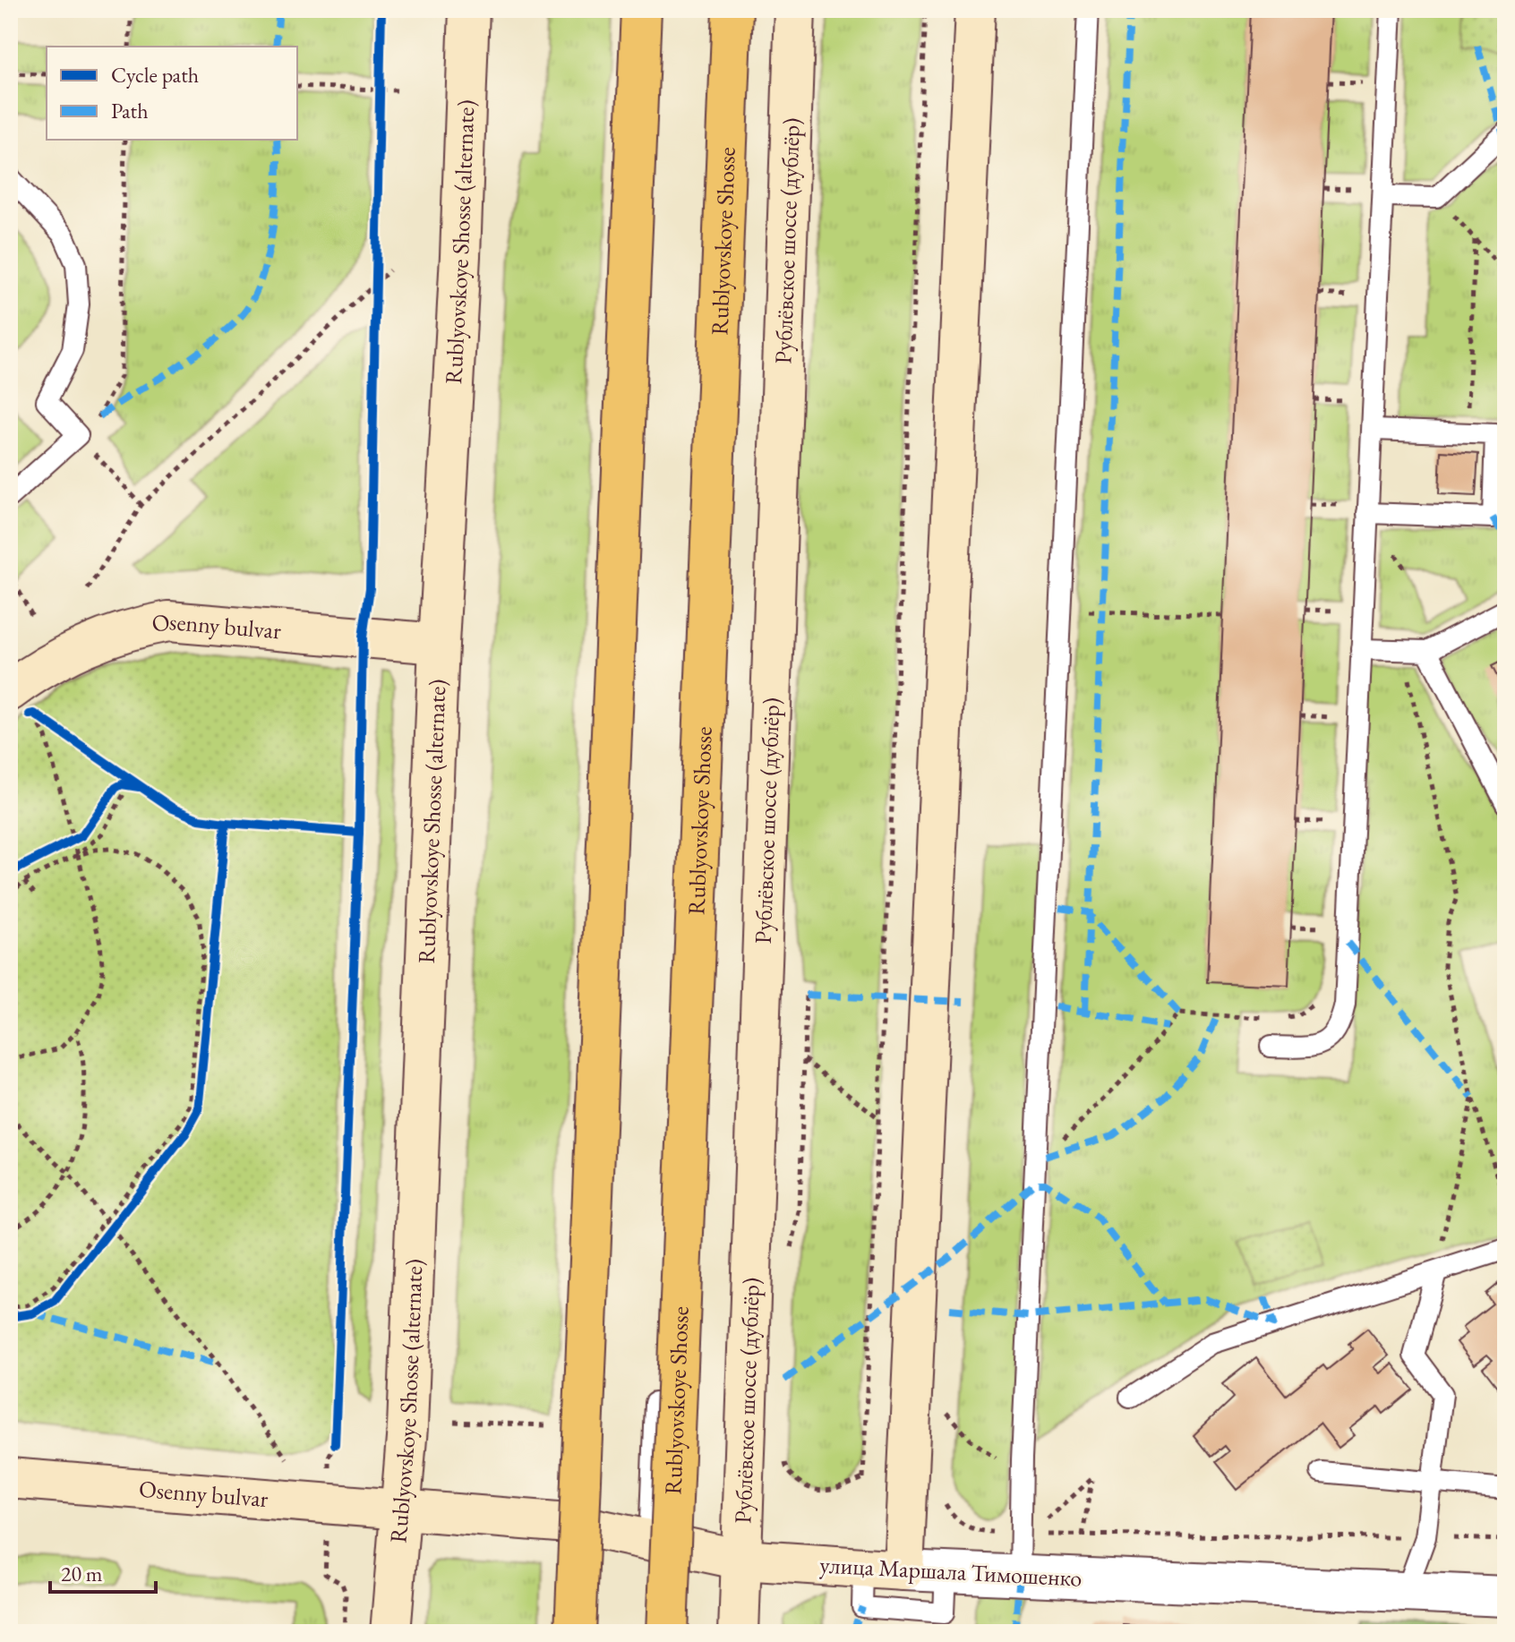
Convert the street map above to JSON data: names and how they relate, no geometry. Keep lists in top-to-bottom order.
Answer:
{
  "streets": {
    "main road": [
      "Рублёвское шоссе (дублёр)",
      "Rublyovskoye Shosse (alternate)",
      "Rublyovskoye Shosse",
      "Osenny bulvar",
      "улица Маршала Тимошенко"
    ]
  },
  "crossings": [
    ["Рублёвское шоссе (дублёр)", "улица Маршала Тимошенко"],
    ["Rublyovskoye Shosse (alternate)", "Osenny bulvar"],
    ["Rublyovskoye Shosse (alternate)", "улица Маршала Тимошенко"],
    ["Osenny bulvar", "улица Маршала Тимошенко"]
  ],
  "legend": ["Cycle path", "Path"],
  "scale_bar": "20 m"
}
